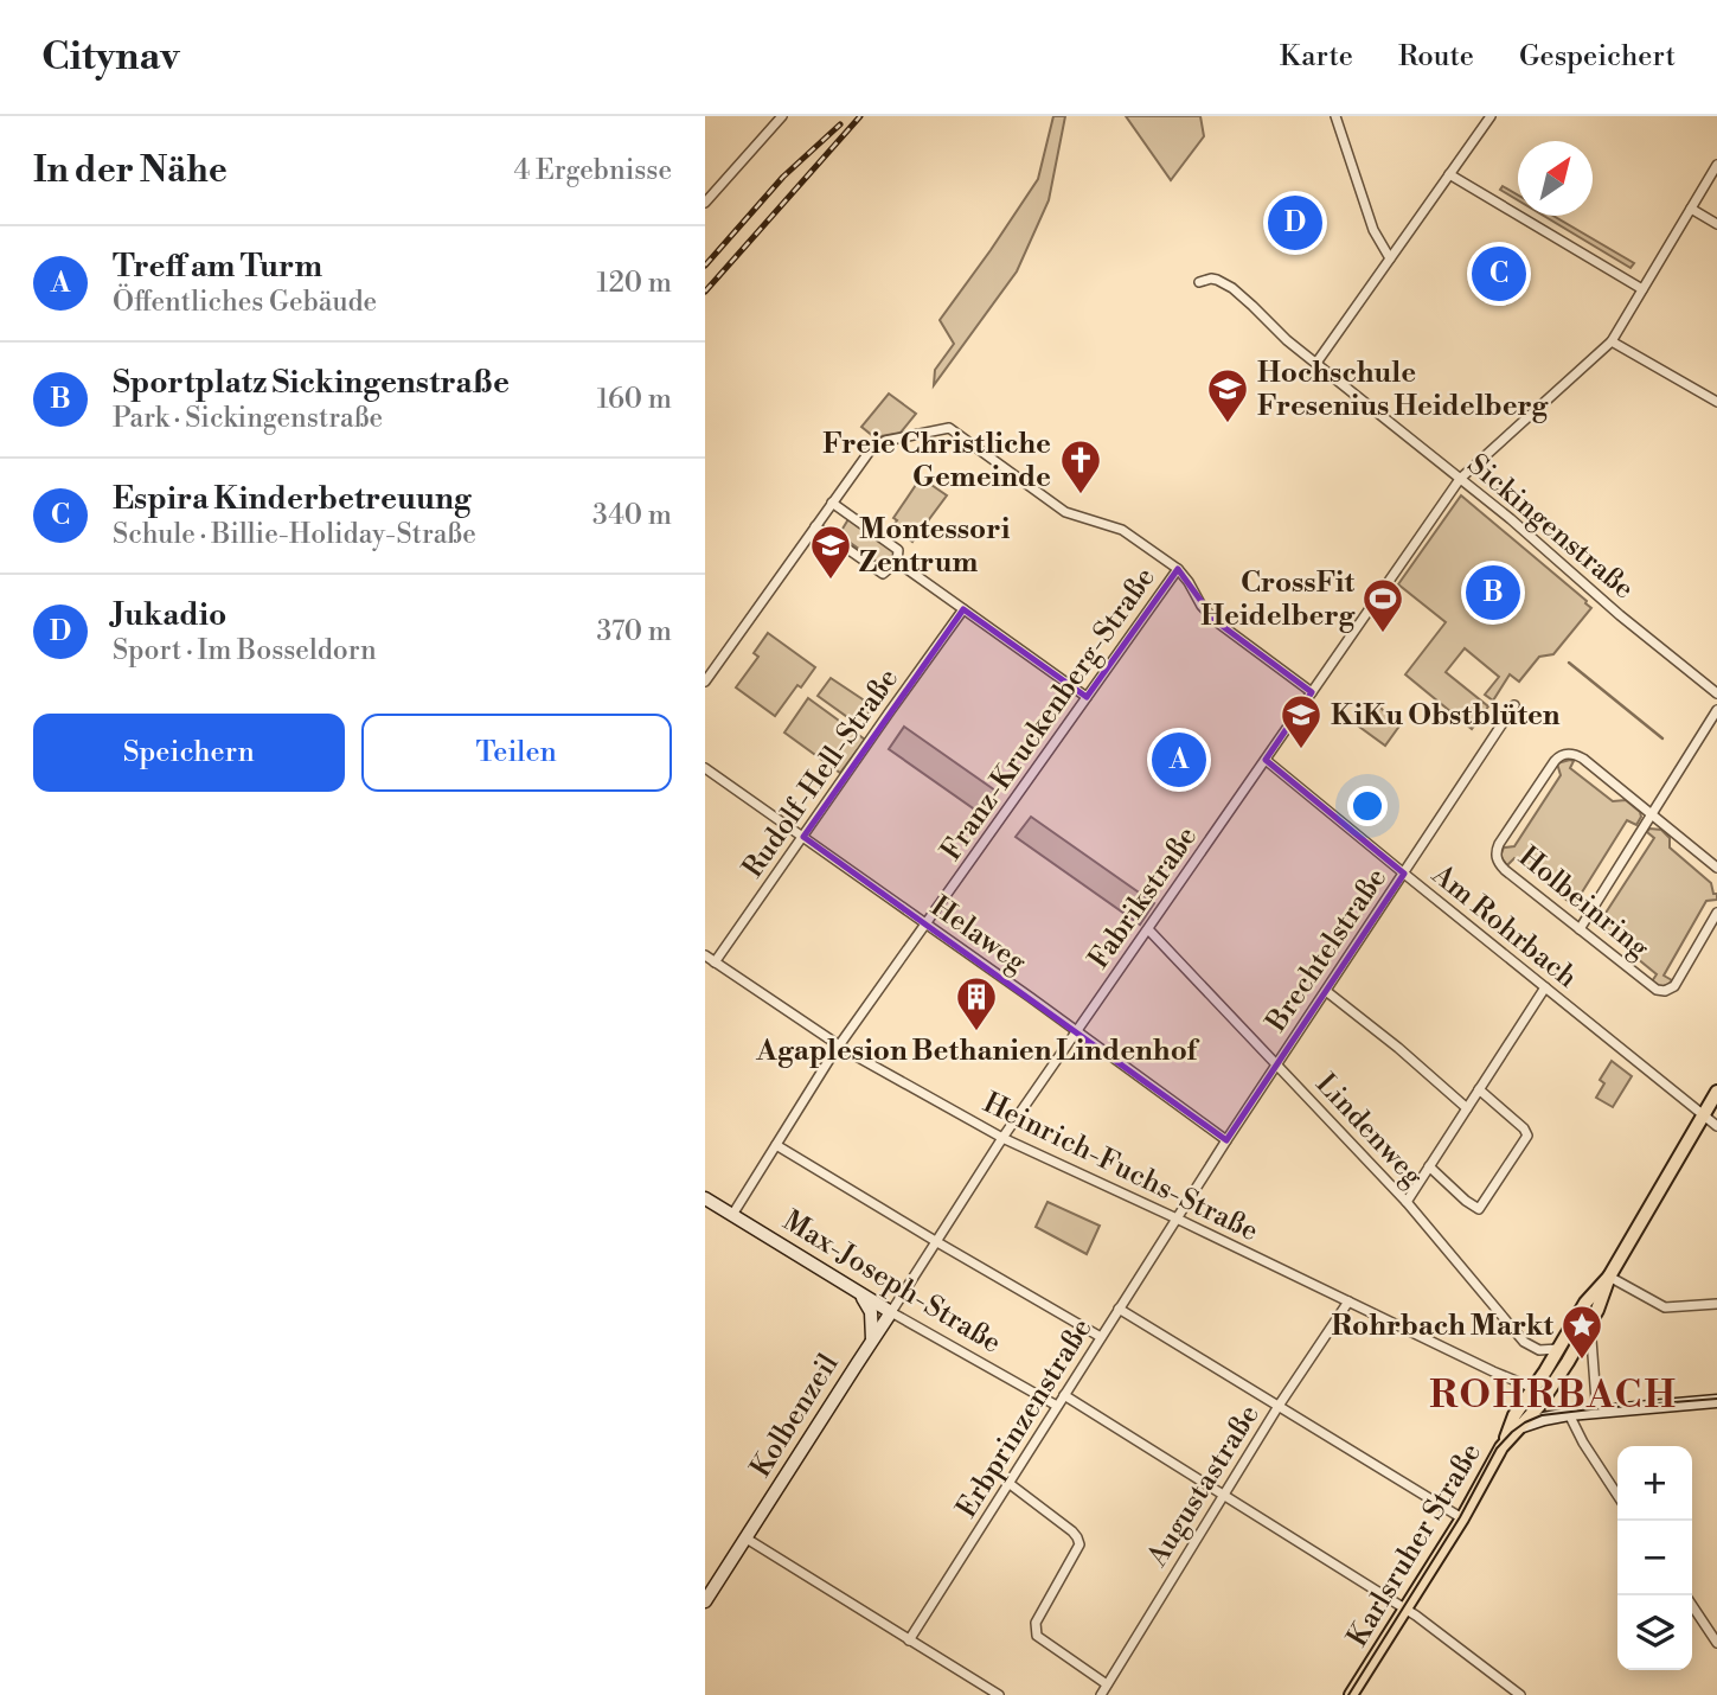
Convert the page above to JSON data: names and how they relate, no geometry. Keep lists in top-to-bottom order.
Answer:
{
  "streets": {
    "main road": ["Karlsruher Straße"],
    "street": [
      "Sickingenstraße",
      "Franz-Kruckenberg-Straße",
      "Rudolf-Hell-Straße",
      "Fabrikstraße",
      "Holbeinring",
      "Am Rohrbach",
      "Helaweg",
      "Brechtelstraße",
      "Lindenweg",
      "Heinrich-Fuchs-Straße",
      "Max-Joseph-Straße",
      "Kolbenzeil",
      "Erbprinzenstraße",
      "Augustastraße"
    ]
  },
  "crossings": [
    ["Sickingenstraße", "Fabrikstraße"],
    ["Franz-Kruckenberg-Straße", "Helaweg"],
    ["Franz-Kruckenberg-Straße", "Heinrich-Fuchs-Straße"],
    ["Franz-Kruckenberg-Straße", "Max-Joseph-Straße"],
    ["Rudolf-Hell-Straße", "Helaweg"],
    ["Rudolf-Hell-Straße", "Heinrich-Fuchs-Straße"],
    ["Fabrikstraße", "Am Rohrbach"],
    ["Fabrikstraße", "Helaweg"],
    ["Fabrikstraße", "Lindenweg"],
    ["Fabrikstraße", "Heinrich-Fuchs-Straße"],
    ["Fabrikstraße", "Kolbenzeil"],
    ["Am Rohrbach", "Brechtelstraße"],
    ["Helaweg", "Brechtelstraße"],
    ["Brechtelstraße", "Lindenweg"],
    ["Brechtelstraße", "Heinrich-Fuchs-Straße"],
    ["Brechtelstraße", "Erbprinzenstraße"],
    ["Heinrich-Fuchs-Straße", "Kolbenzeil"],
    ["Heinrich-Fuchs-Straße", "Erbprinzenstraße"],
    ["Heinrich-Fuchs-Straße", "Augustastraße"],
    ["Max-Joseph-Straße", "Kolbenzeil"],
    ["Max-Joseph-Straße", "Erbprinzenstraße"]
  ],
  "districts": ["ROHRBACH"],
  "places": {
    "school or university": ["Hochschule Fresenius Heidelberg", "Montessori Zentrum", "KiKu Obstblüten"],
    "church": ["Freie Christliche Gemeinde"],
    "sports": ["CrossFit Heidelberg"],
    "building": ["Agaplesion Bethanien Lindenhof"],
    "place": ["Rohrbach Markt"]
  },
  "north": "top right",
  "page": {
    "header": "Citynav",
    "nav": ["Karte", "Route", "Gespeichert"],
    "heading": ["In der Nähe", "4 Ergebnisse"],
    "pins": [
      "D",
      "C",
      "B",
      "A"
    ],
    "list": [
      {
        "mark": "A",
        "name": "Treff am Turm",
        "note": "Öffentliches Gebäude",
        "value": "120 m"
      },
      {
        "mark": "B",
        "name": "Sportplatz Sickingenstraße",
        "note": "Park · Sickingenstraße",
        "value": "160 m"
      },
      {
        "mark": "C",
        "name": "Espira Kinderbetreuung",
        "note": "Schule · Billie-Holiday-Straße",
        "value": "340 m"
      },
      {
        "mark": "D",
        "name": "Jukadio",
        "note": "Sport · Im Bosseldorn",
        "value": "370 m"
      }
    ],
    "buttons": ["Speichern", "Teilen"],
    "map_buttons": ["+", "−"]
  }
}
